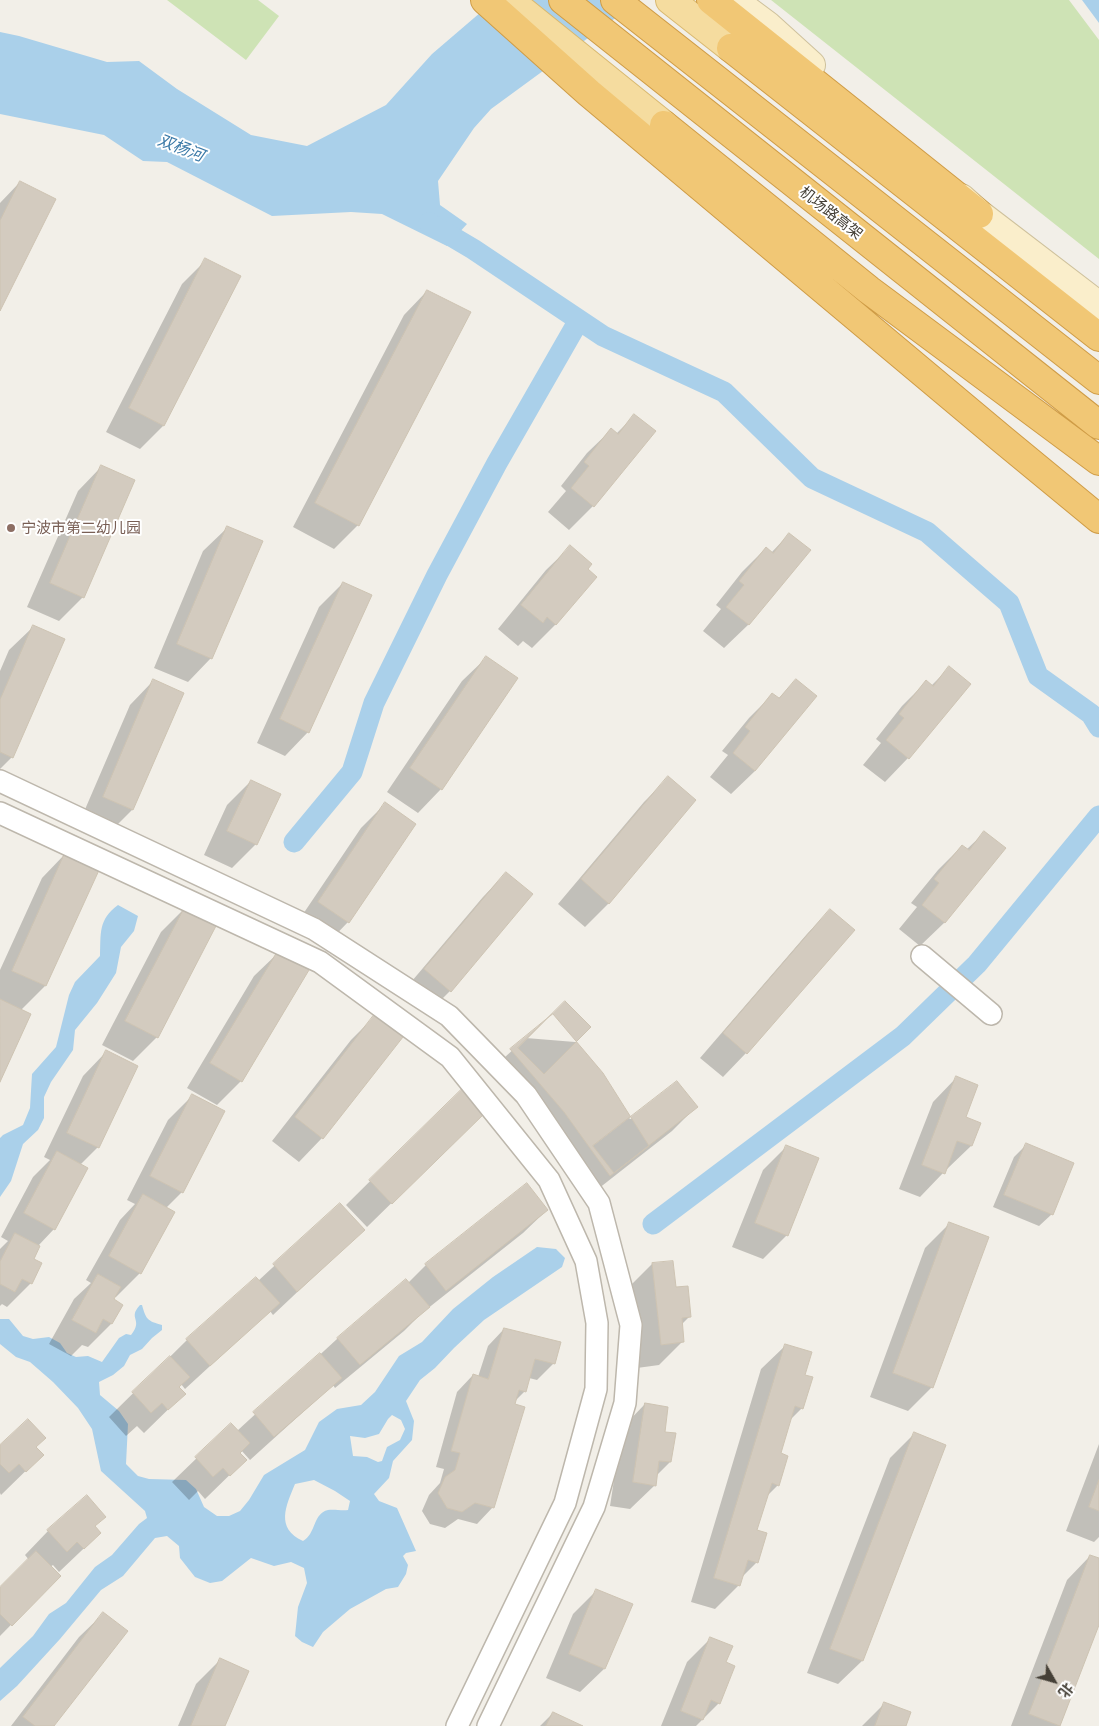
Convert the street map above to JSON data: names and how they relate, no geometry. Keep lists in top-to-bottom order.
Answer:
{
  "streets": {
    "highway": ["机场路高架"]
  },
  "water": ["双杨河"],
  "places": ["宁波市第二幼儿园"],
  "north": "bottom right"
}
